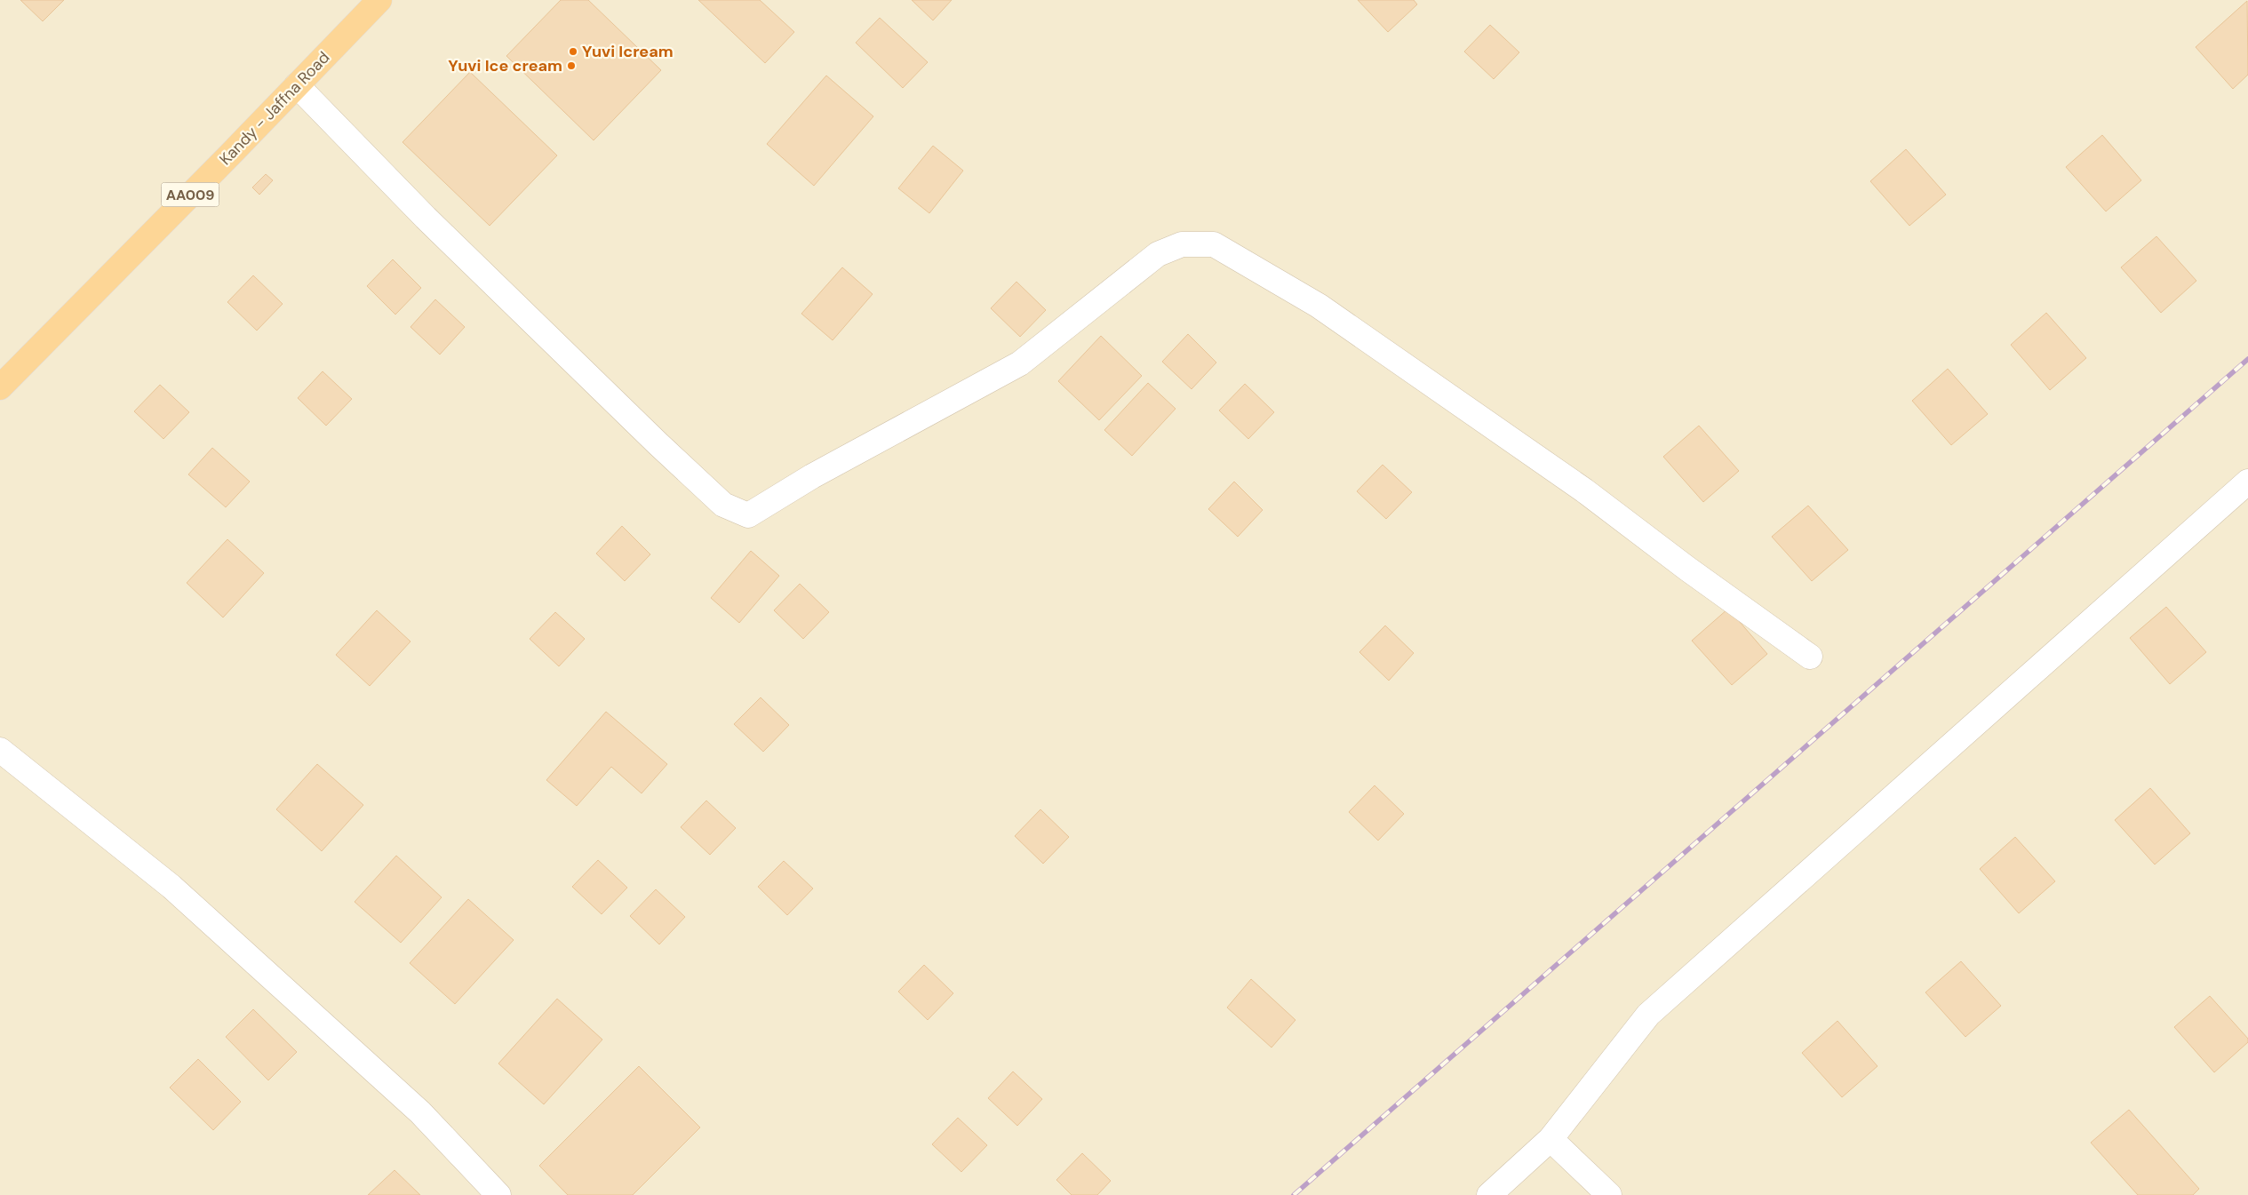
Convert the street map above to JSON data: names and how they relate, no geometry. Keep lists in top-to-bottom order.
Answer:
{
  "streets": {
    "highway": ["Kandy - Jaffna Road", "AA009"]
  },
  "places": ["Yuvi Icream", "Yuvi Ice cream"]
}
